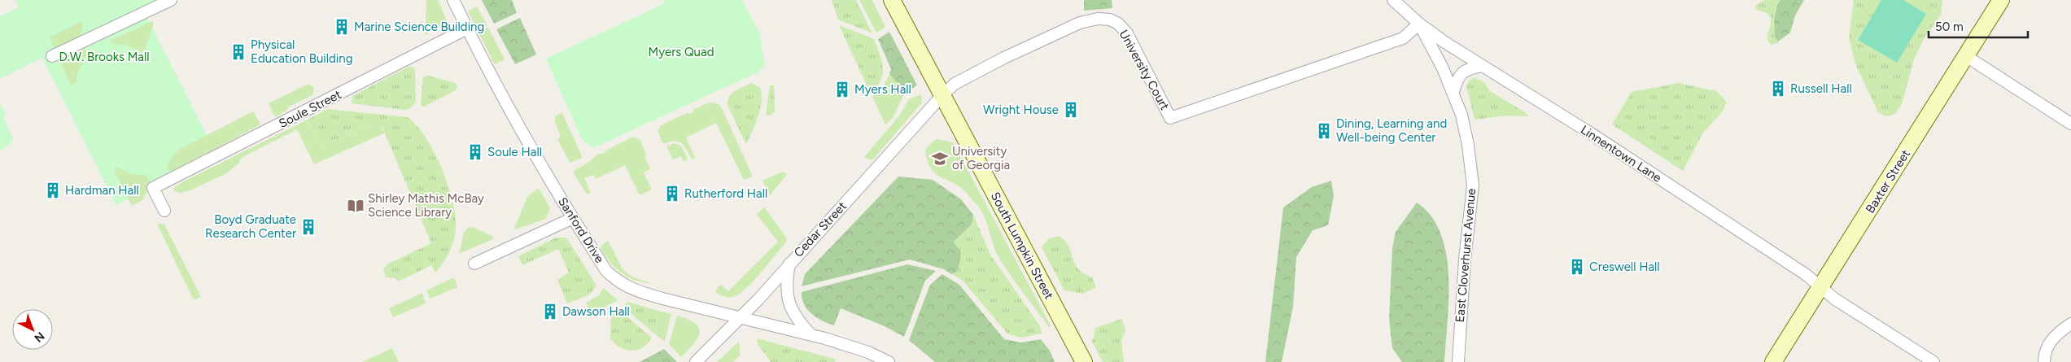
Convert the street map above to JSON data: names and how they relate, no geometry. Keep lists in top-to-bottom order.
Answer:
{
  "streets": {
    "main road": ["Baxter Street", "South Lumpkin Street"],
    "street": [
      "University Court",
      "Soule Street",
      "Linnentown Lane",
      "Cedar Street",
      "Sanford Drive",
      "East Cloverhurst Avenue"
    ]
  },
  "crossings": [
    ["University Court", "Linnentown Lane"],
    ["University Court", "Cedar Street"],
    ["University Court", "South Lumpkin Street"],
    ["University Court", "East Cloverhurst Avenue"],
    ["Soule Street", "Sanford Drive"],
    ["Linnentown Lane", "Baxter Street"],
    ["Linnentown Lane", "East Cloverhurst Avenue"],
    ["Cedar Street", "Sanford Drive"],
    ["Cedar Street", "South Lumpkin Street"]
  ],
  "parks": ["Myers Quad", "D.W. Brooks Mall"],
  "places": {
    "building": [
      "Marine Science Building",
      "Physical Education Building",
      "Russell Hall",
      "Myers Hall",
      "Wright House",
      "Dining, Learning and Well-being Center",
      "Soule Hall",
      "Hardman Hall",
      "Rutherford Hall",
      "Boyd Graduate Research Center",
      "Creswell Hall",
      "Dawson Hall"
    ],
    "school or university": ["University of Georgia"],
    "library": ["Shirley Mathis McBay Science Library"]
  },
  "scale_bar": "50 m",
  "north": "bottom right"
}
